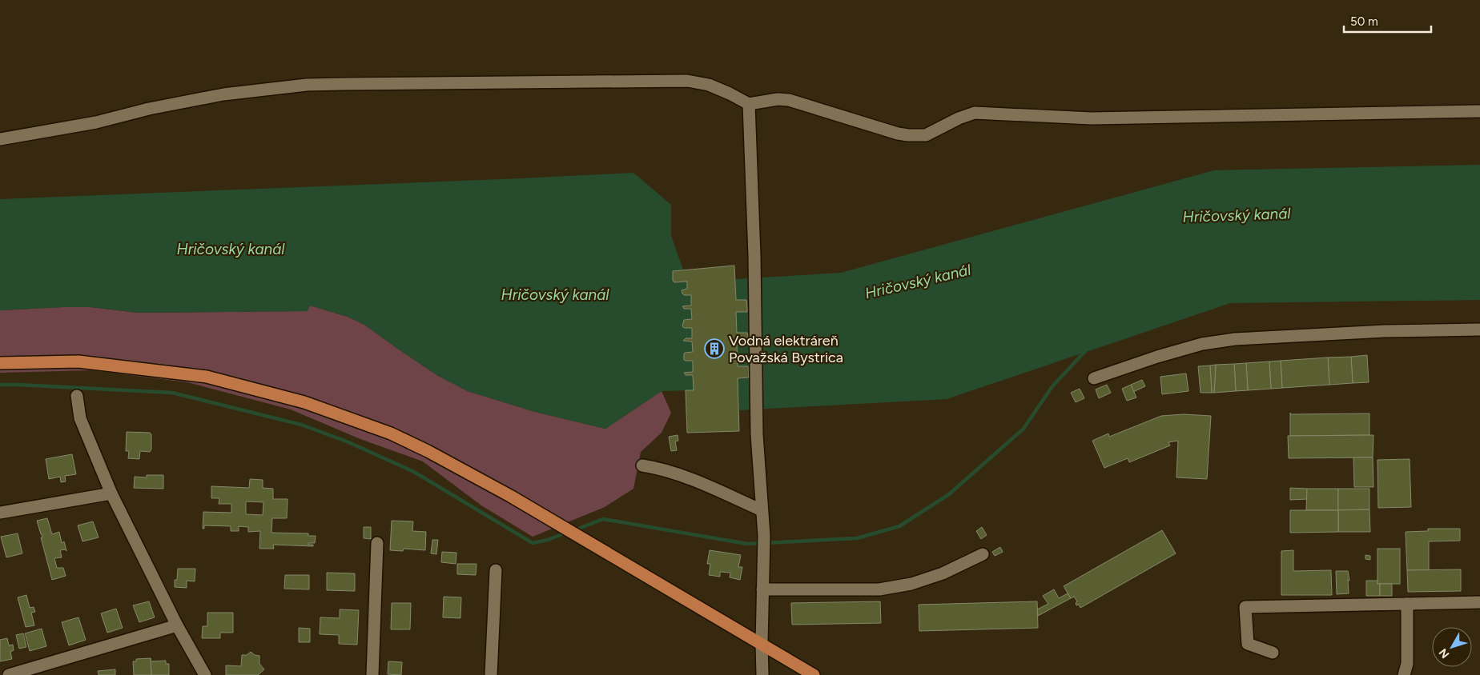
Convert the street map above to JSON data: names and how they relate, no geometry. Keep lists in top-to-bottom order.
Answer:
{
  "water": ["Hričovský kanál"],
  "places": {
    "building": ["Vodná elektráreň Považská Bystrica"]
  },
  "scale_bar": "50 m",
  "north": "bottom left"
}
